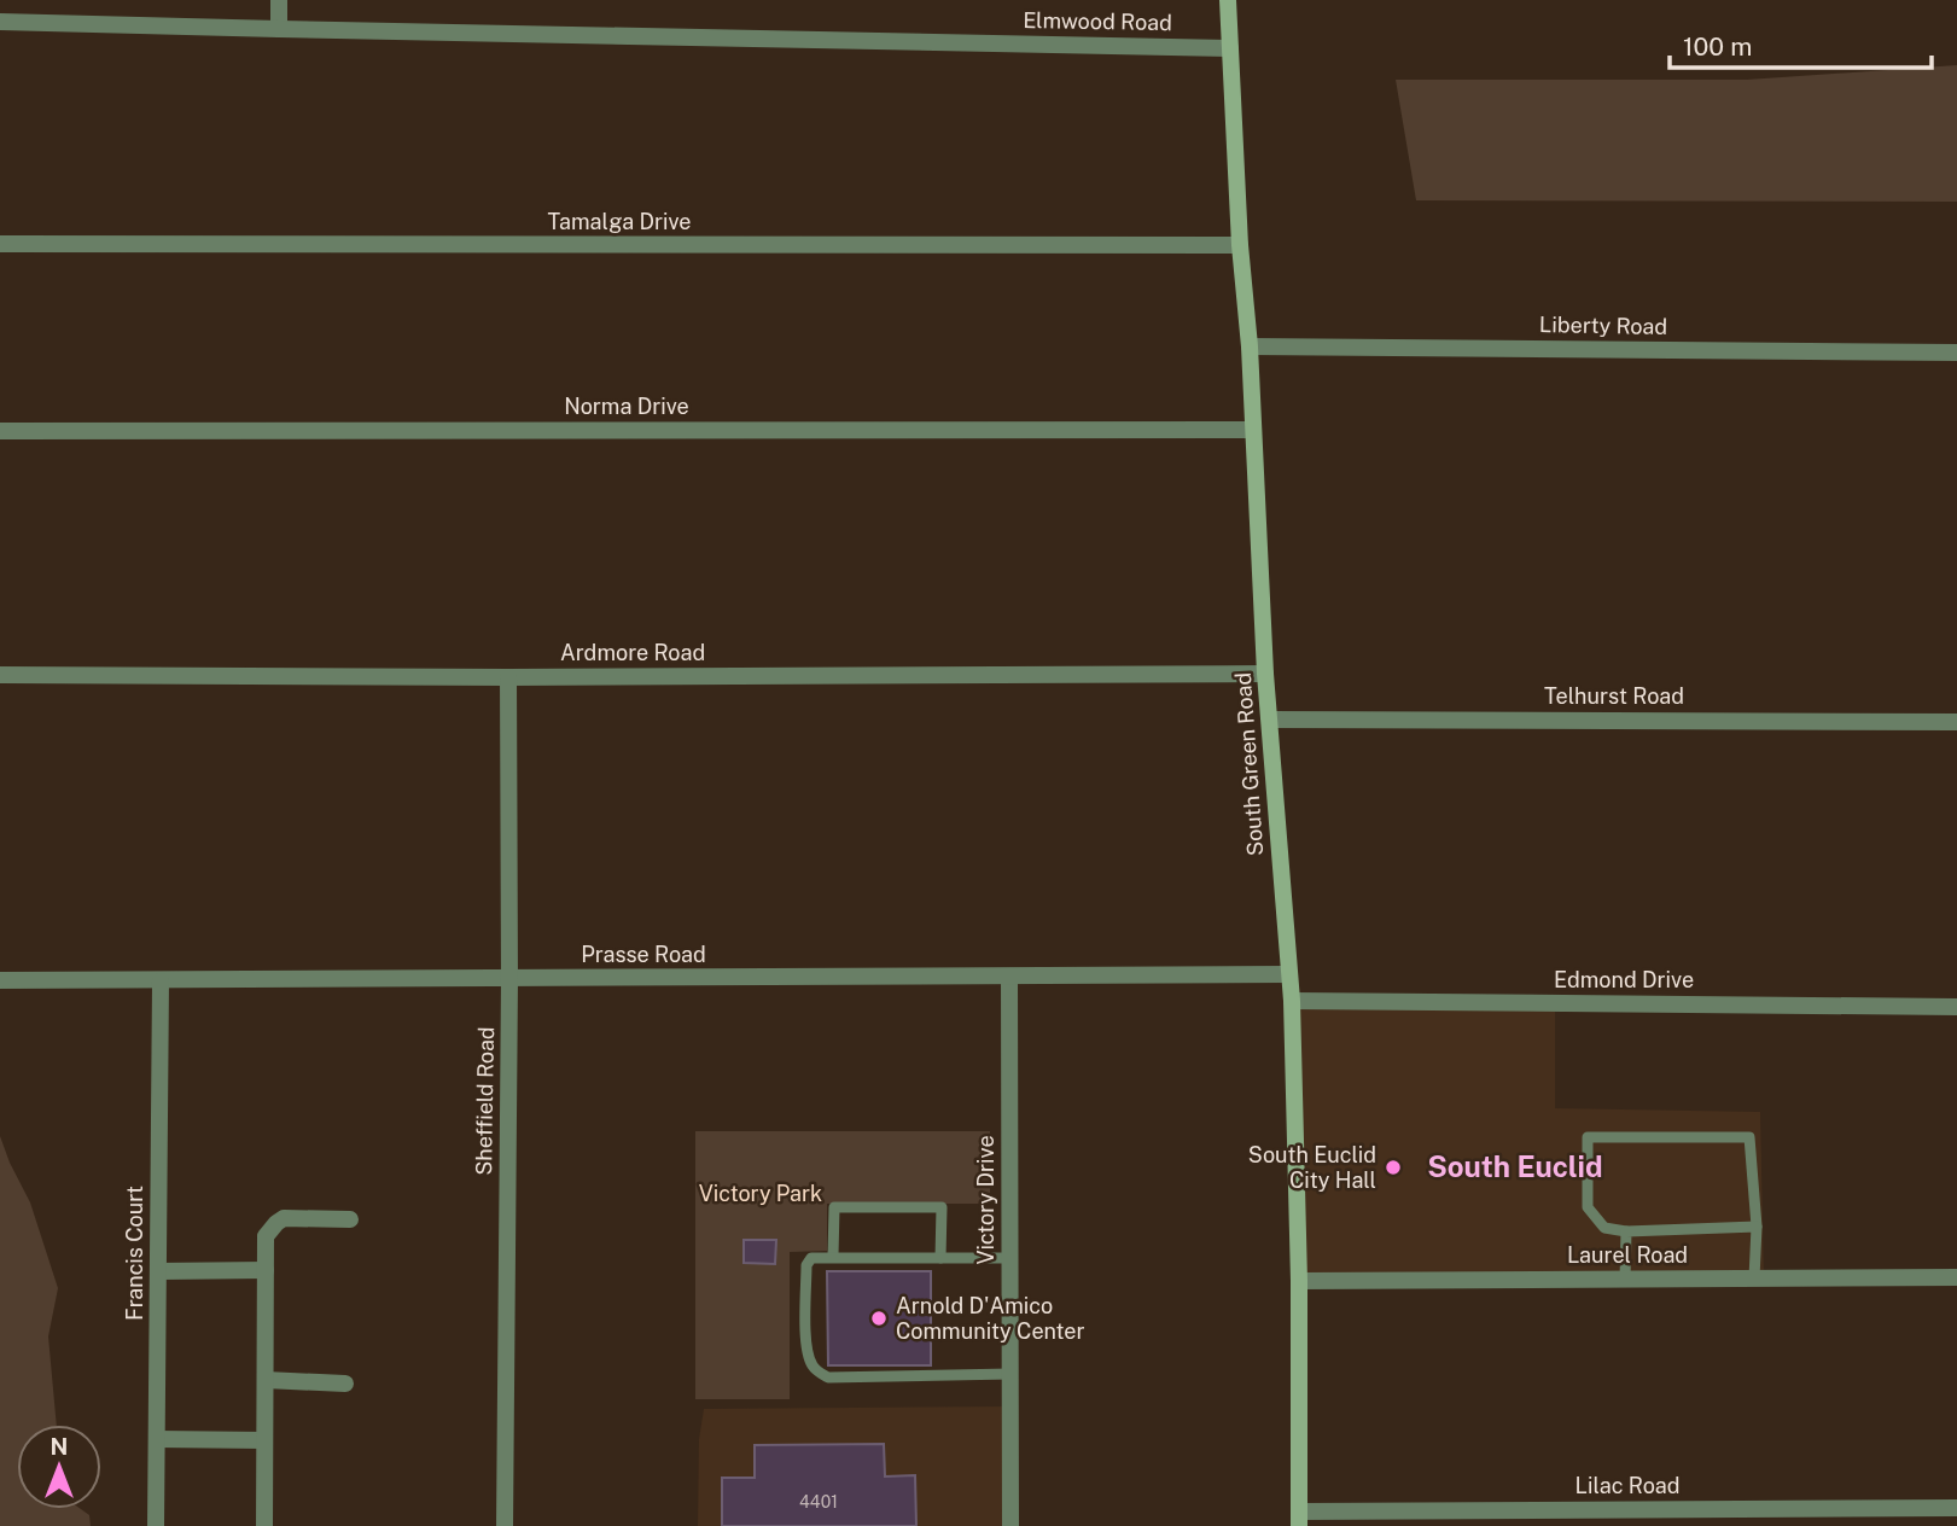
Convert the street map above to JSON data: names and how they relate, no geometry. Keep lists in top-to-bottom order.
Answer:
{
  "streets": {
    "main road": ["South Green Road"],
    "street": [
      "Elmwood Road",
      "Tamalga Drive",
      "Liberty Road",
      "Norma Drive",
      "Ardmore Road",
      "Telhurst Road",
      "Prasse Road",
      "Edmond Drive",
      "Sheffield Road",
      "Victory Drive",
      "Francis Court",
      "Laurel Road",
      "Lilac Road"
    ]
  },
  "crossings": [
    ["Elmwood Road", "South Green Road"],
    ["Tamalga Drive", "South Green Road"],
    ["Liberty Road", "South Green Road"],
    ["Norma Drive", "South Green Road"],
    ["Ardmore Road", "South Green Road"],
    ["Ardmore Road", "Sheffield Road"],
    ["Telhurst Road", "South Green Road"],
    ["South Green Road", "Prasse Road"],
    ["South Green Road", "Edmond Drive"],
    ["South Green Road", "Laurel Road"],
    ["South Green Road", "Lilac Road"],
    ["Prasse Road", "Sheffield Road"],
    ["Prasse Road", "Victory Drive"],
    ["Prasse Road", "Francis Court"]
  ],
  "districts": ["South Euclid"],
  "parks": ["Victory Park"],
  "places": ["South Euclid City Hall", "Arnold D'Amico Community Center"],
  "house_numbers": ["4401"],
  "scale_bar": "100 m",
  "north": "top"
}
